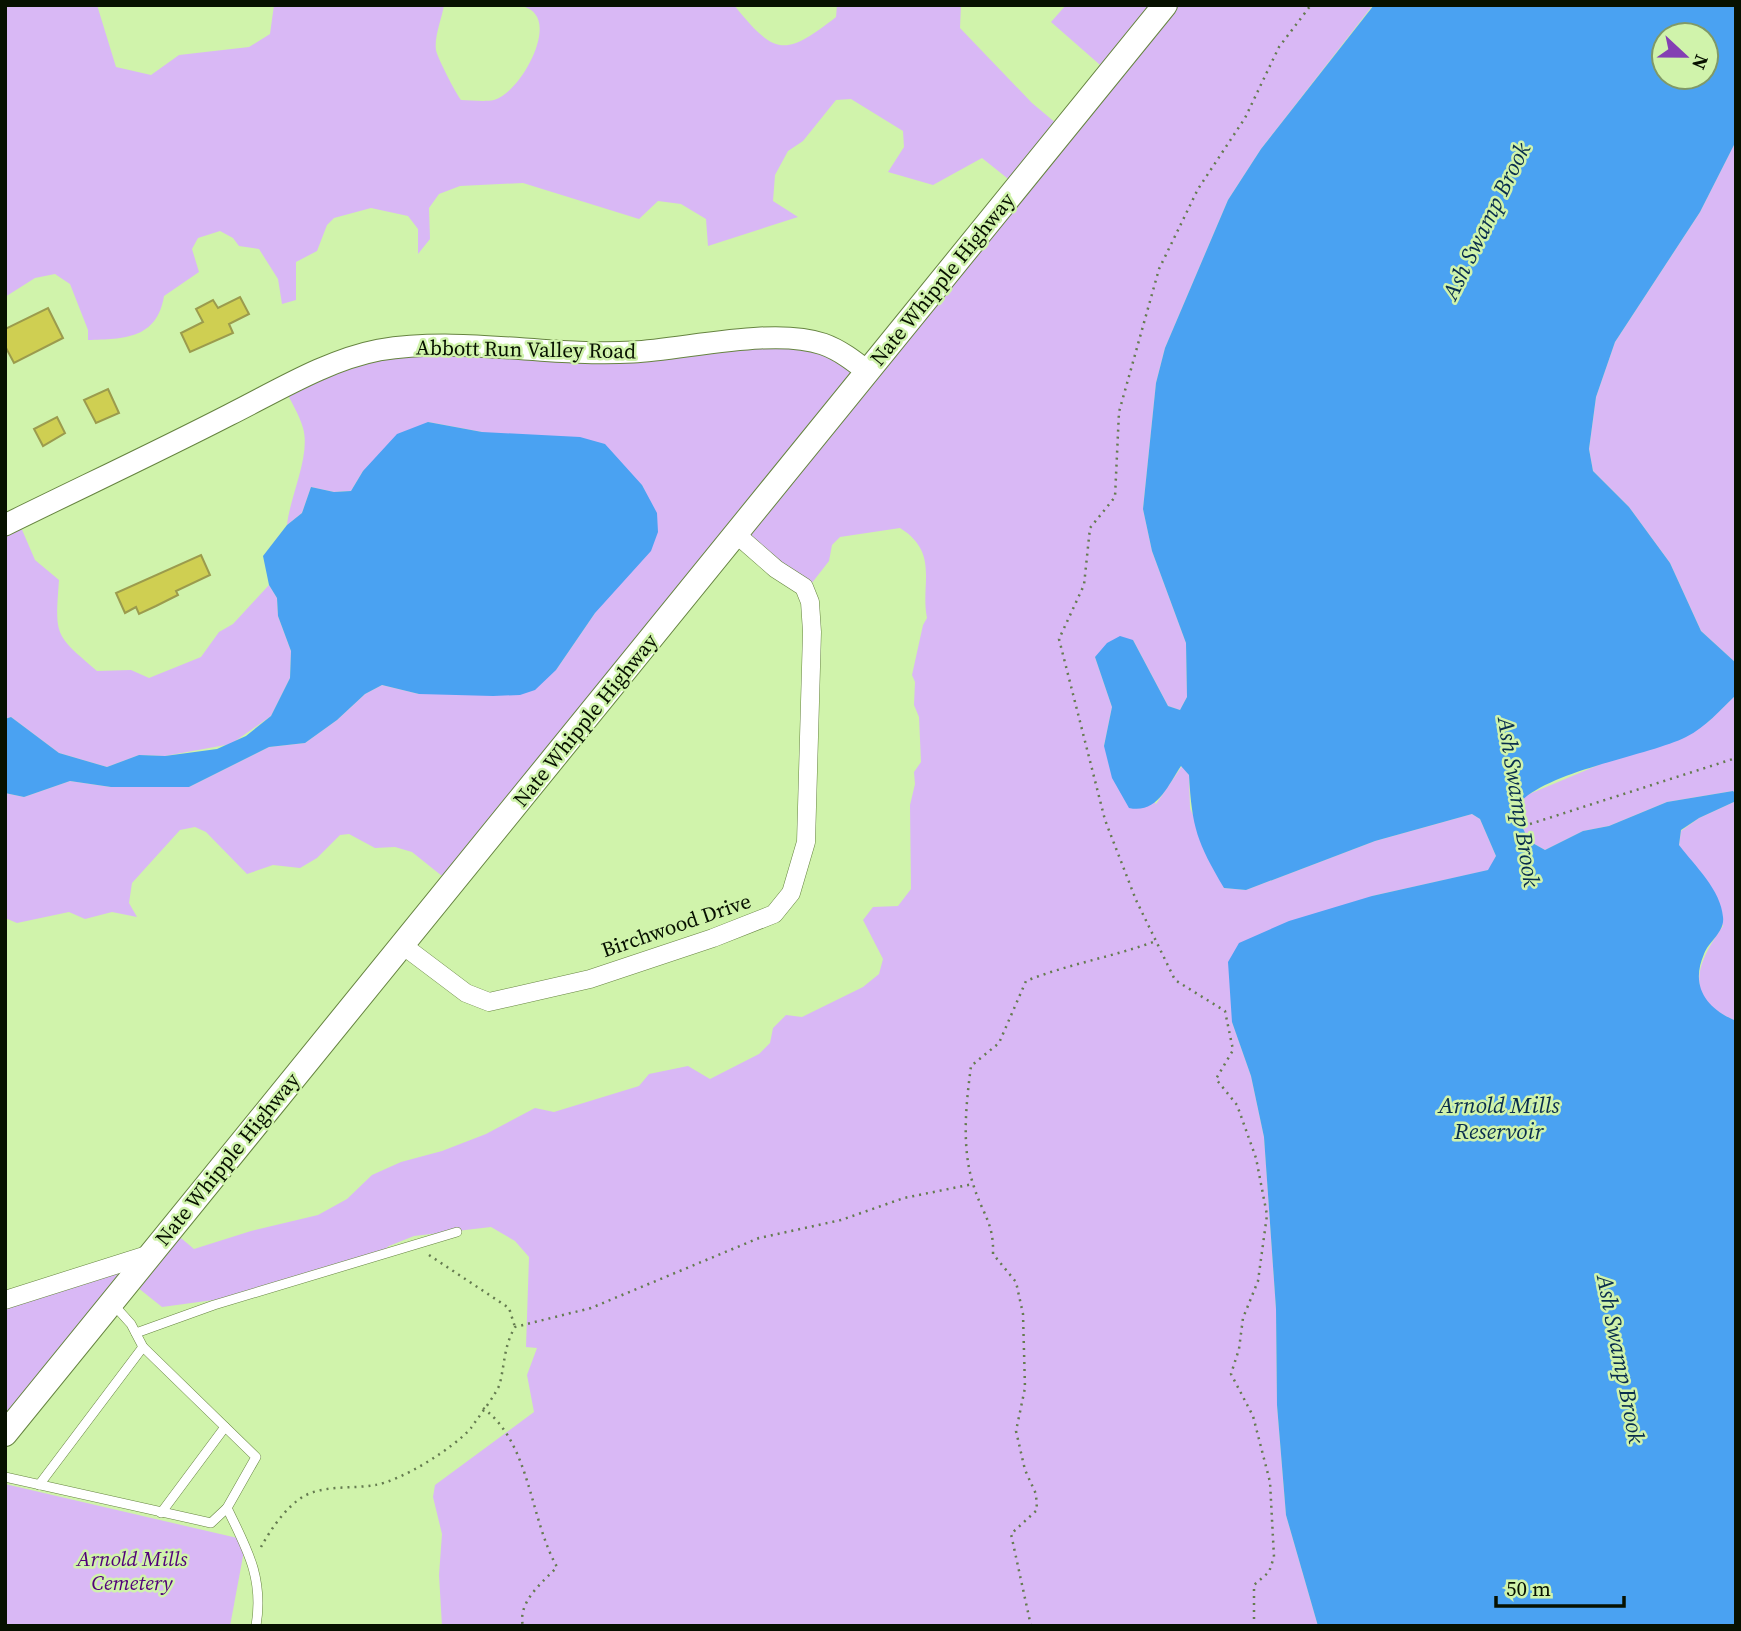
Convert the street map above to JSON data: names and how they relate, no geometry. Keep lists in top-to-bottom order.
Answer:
{
  "streets": {
    "main road": ["Nate Whipple Highway"],
    "street": ["Abbott Run Valley Road", "Birchwood Drive"]
  },
  "crossings": [
    ["Nate Whipple Highway", "Abbott Run Valley Road"],
    ["Nate Whipple Highway", "Birchwood Drive"]
  ],
  "water": ["Ash Swamp Brook", "Arnold Mills Reservoir"],
  "parks": ["Arnold Mills Cemetery"],
  "scale_bar": "50 m",
  "north": "right"
}
